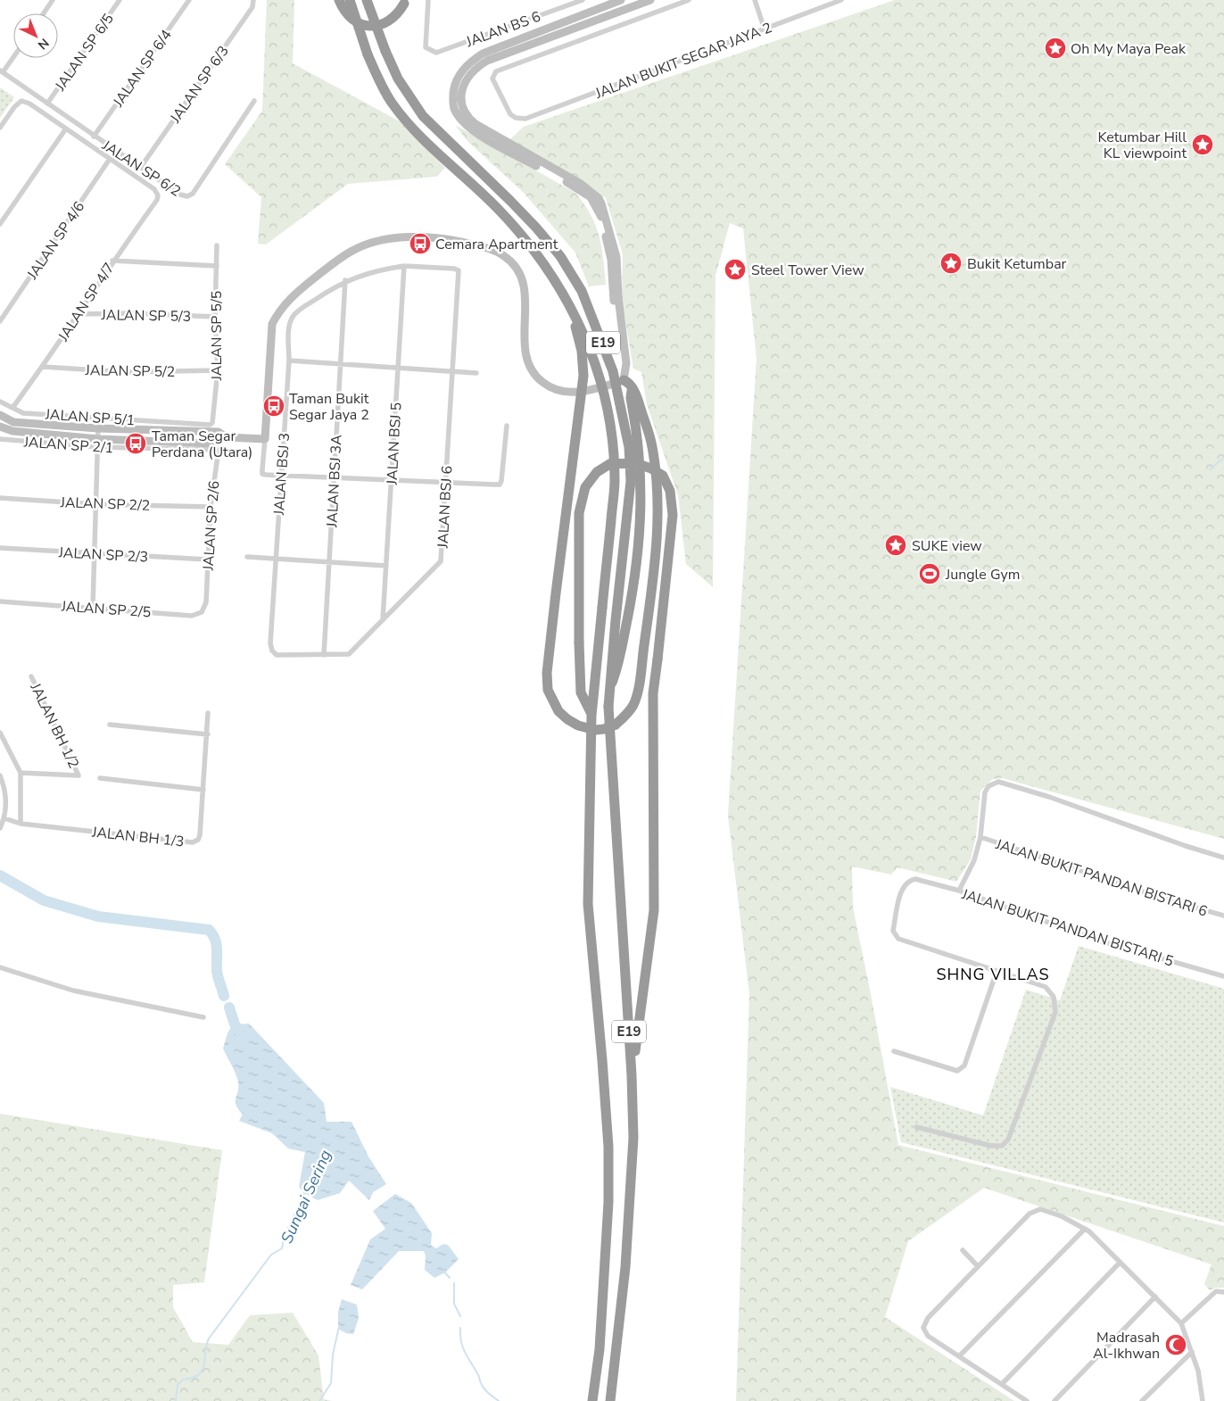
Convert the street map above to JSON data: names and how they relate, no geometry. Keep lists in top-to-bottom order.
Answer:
{
  "streets": {
    "highway": ["E19"],
    "street": [
      "JALAN BS 6",
      "JALAN SP 6/5",
      "JALAN BUKIT SEGAR JAYA 2",
      "JALAN SP 6/4",
      "JALAN SP 6/3",
      "JALAN SP 6/2",
      "JALAN SP 4/6",
      "JALAN SP 4/7",
      "JALAN SP 5/3",
      "JALAN SP 5/5",
      "JALAN SP 5/2",
      "JALAN SP 5/1",
      "JALAN BSJ 5",
      "JALAN SP 2/1",
      "JALAN BSJ 3",
      "JALAN BSJ 3A",
      "JALAN SP 2/2",
      "JALAN BSJ 6",
      "JALAN SP 2/6",
      "JALAN SP 2/3",
      "JALAN SP 2/5",
      "JALAN BH 1/2",
      "JALAN BH 1/3",
      "JALAN BUKIT PANDAN BISTARI 6",
      "JALAN BUKIT PANDAN BISTARI 5"
    ]
  },
  "crossings": [
    ["JALAN SP 6/5", "JALAN SP 6/2"],
    ["JALAN SP 6/4", "JALAN SP 6/2"],
    ["JALAN SP 6/3", "JALAN SP 6/2"],
    ["JALAN SP 4/6", "JALAN SP 4/7"],
    ["JALAN SP 4/7", "JALAN SP 5/3"],
    ["JALAN SP 4/7", "JALAN SP 5/2"],
    ["JALAN SP 4/7", "JALAN SP 5/1"],
    ["JALAN SP 5/3", "JALAN SP 5/5"],
    ["JALAN SP 5/5", "JALAN SP 5/2"],
    ["JALAN SP 5/5", "JALAN SP 5/1"],
    ["JALAN BSJ 5", "JALAN BSJ 3"],
    ["JALAN BSJ 5", "JALAN BSJ 6"],
    ["JALAN SP 2/1", "JALAN SP 2/6"],
    ["JALAN BSJ 3", "JALAN BSJ 3A"],
    ["JALAN BSJ 3", "JALAN BSJ 6"],
    ["JALAN BSJ 3A", "JALAN BSJ 6"],
    ["JALAN SP 2/2", "JALAN SP 2/6"],
    ["JALAN SP 2/6", "JALAN SP 2/3"],
    ["JALAN SP 2/6", "JALAN SP 2/5"]
  ],
  "districts": ["SHNG VILLAS"],
  "water": ["Sungai Sering"],
  "places": {
    "place": [
      "Oh My Maya Peak",
      "Ketumbar Hill KL viewpoint",
      "Bukit Ketumbar",
      "Steel Tower View",
      "SUKE view"
    ],
    "bus stop": ["Cemara Apartment", "Taman Bukit Segar Jaya 2", "Taman Segar Perdana (Utara)"],
    "sports": ["Jungle Gym"],
    "mosque": ["Madrasah Al-Ikhwan"]
  },
  "north": "bottom right"
}
